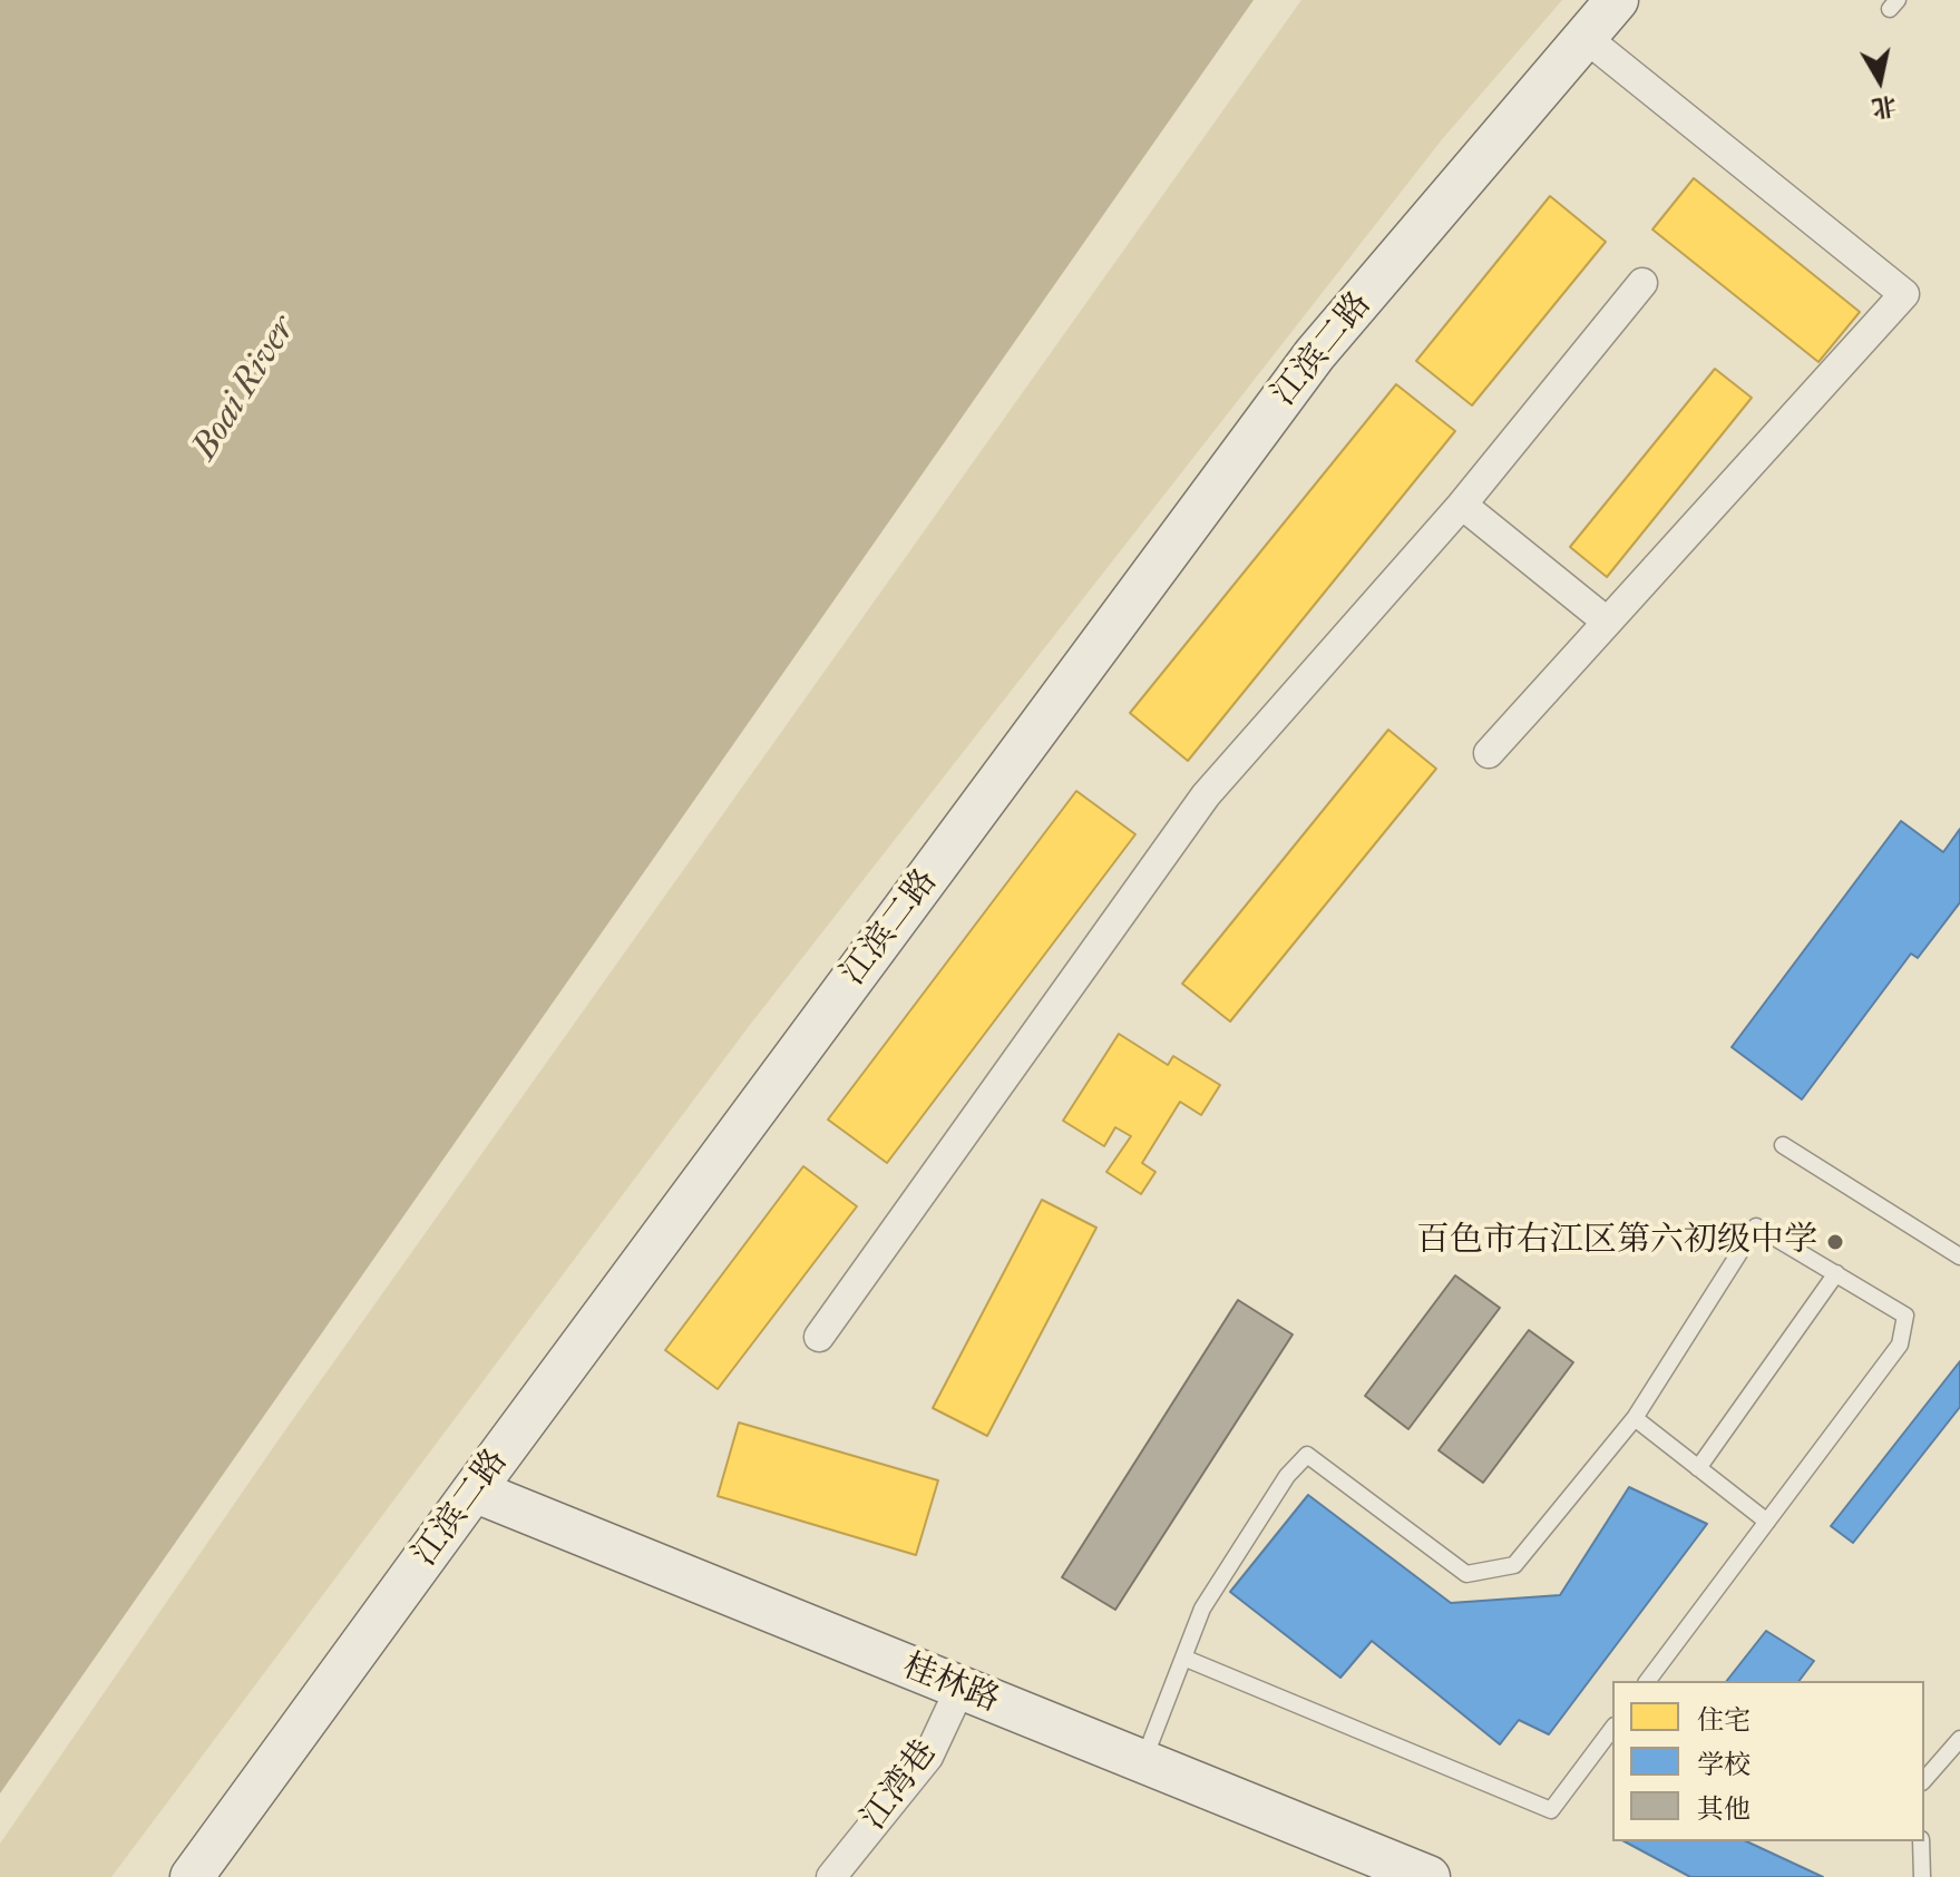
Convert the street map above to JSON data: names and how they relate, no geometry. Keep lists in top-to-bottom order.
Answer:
{
  "streets": {
    "main road": ["江滨二路", "桂林路"],
    "street": ["江湾巷"]
  },
  "crossings": [
    ["江滨二路", "桂林路"],
    ["桂林路", "江湾巷"]
  ],
  "water": ["Boai River"],
  "places": ["百色市右江区第六初级中学"],
  "legend": ["住宅", "学校", "其他"],
  "north": "bottom"
}
